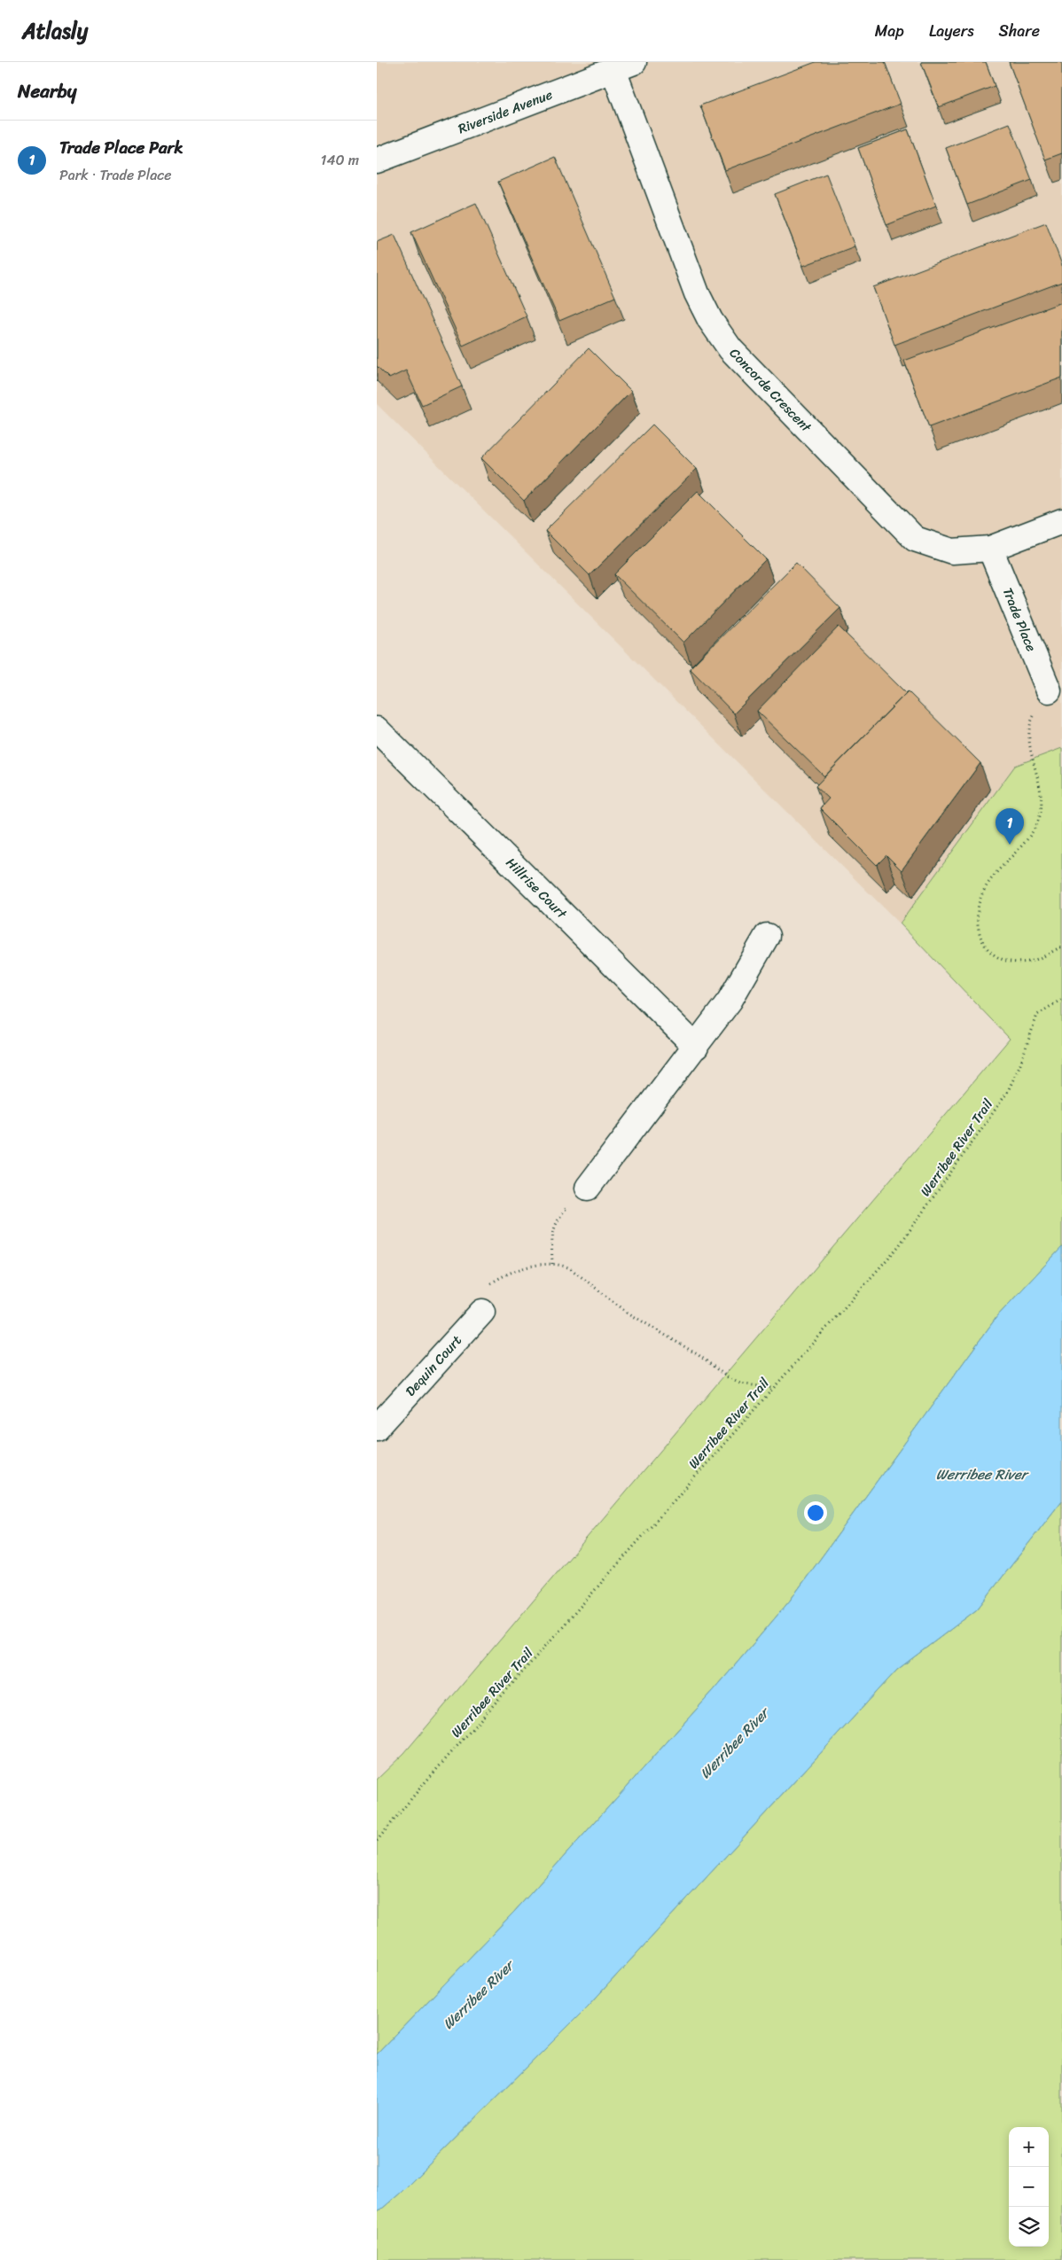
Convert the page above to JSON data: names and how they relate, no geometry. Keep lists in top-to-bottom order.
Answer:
{
  "streets": {
    "street": [
      "Riverside Avenue",
      "Concorde Crescent",
      "Trade Place",
      "Hillrise Court",
      "Dequin Court"
    ],
    "path": ["Werribee River Trail"]
  },
  "crossings": [
    ["Riverside Avenue", "Concorde Crescent"],
    ["Concorde Crescent", "Trade Place"]
  ],
  "water": ["Werribee River"],
  "page": {
    "header": "Atlasly",
    "nav": ["Map", "Layers", "Share"],
    "heading": "Nearby",
    "list": [
      {
        "mark": "1",
        "name": "Trade Place Park",
        "note": "Park · Trade Place",
        "value": "140 m"
      }
    ],
    "pins": "1",
    "map_buttons": ["+", "−"]
  }
}
